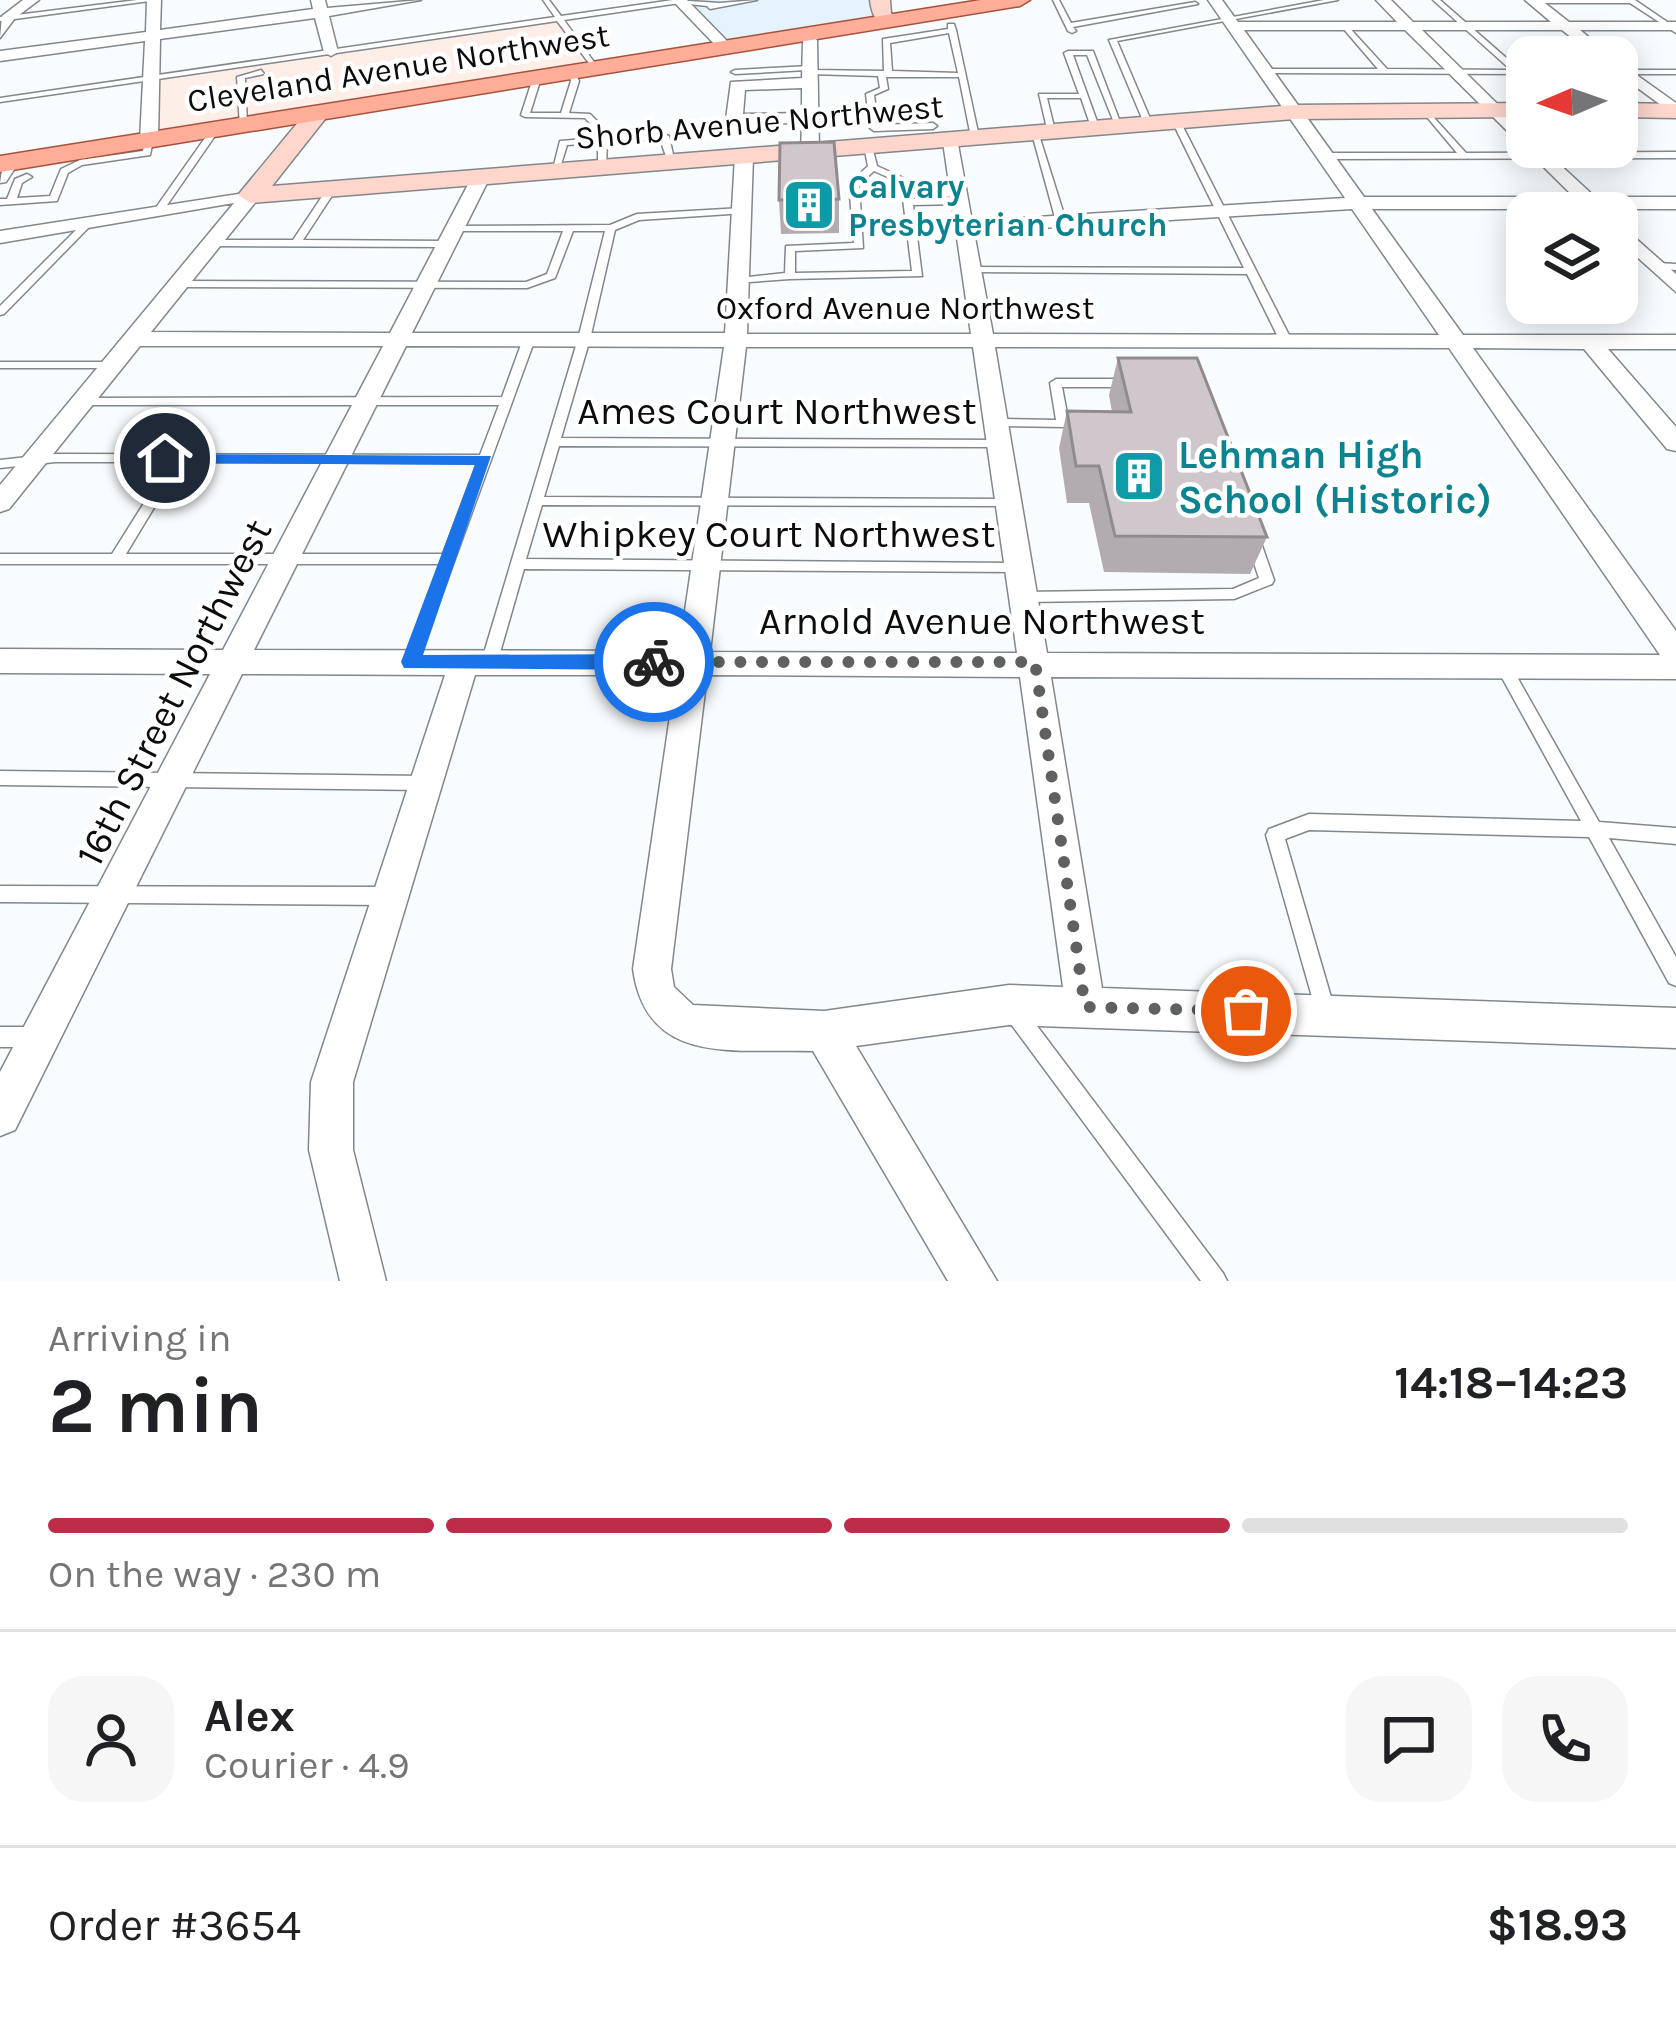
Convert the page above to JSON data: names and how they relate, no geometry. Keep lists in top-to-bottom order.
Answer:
{
  "streets": {
    "main road": ["Cleveland Avenue Northwest"],
    "street": [
      "Shorb Avenue Northwest",
      "Oxford Avenue Northwest",
      "Arnold Avenue Northwest",
      "16th Street Northwest"
    ],
    "lane": ["Ames Court Northwest", "Whipkey Court Northwest"]
  },
  "crossings": [
    ["Shorb Avenue Northwest", "16th Street Northwest"],
    ["Oxford Avenue Northwest", "16th Street Northwest"],
    ["Arnold Avenue Northwest", "16th Street Northwest"]
  ],
  "places": {
    "building": ["Calvary Presbyterian Church", "Lehman High School (Historic)"]
  },
  "north": "left",
  "page": {
    "heading": ["2 min", "Arriving in", "14:18–14:23"],
    "panel": [
      "Alex",
      "Courier · 4.9",
      "Order #3654",
      "$18.93"
    ],
    "bar": "On the way · 230 m"
  }
}
